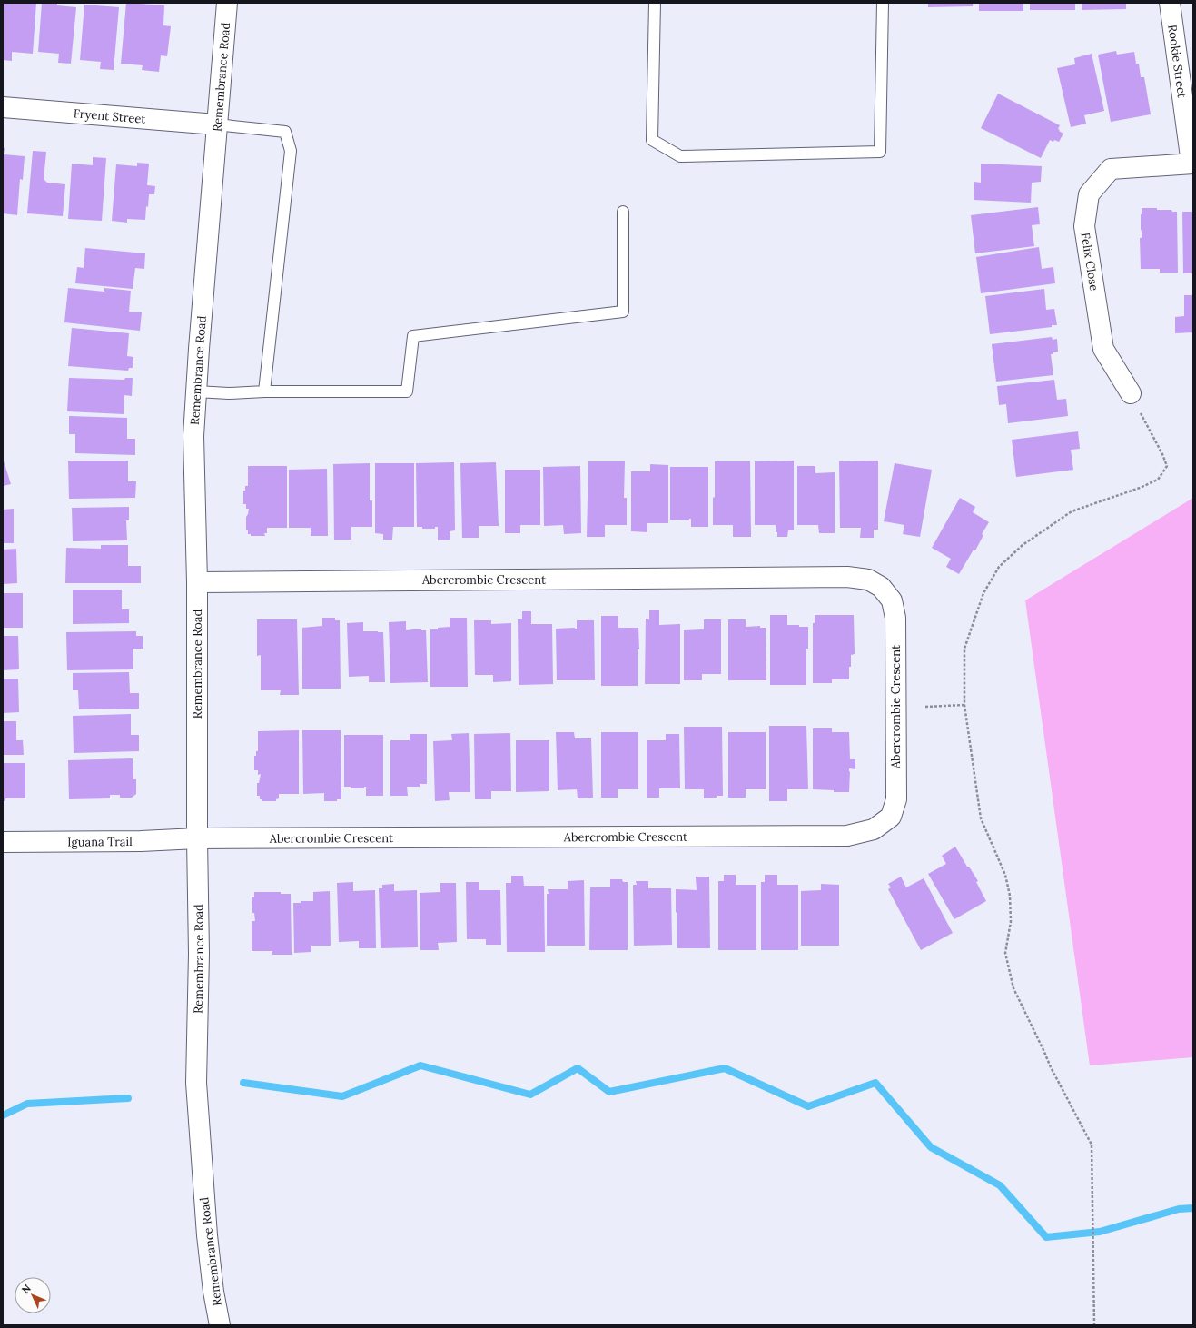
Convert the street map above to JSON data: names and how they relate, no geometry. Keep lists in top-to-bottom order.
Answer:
{
  "streets": {
    "street": [
      "Rookie Street",
      "Remembrance Road",
      "Fryent Street",
      "Felix Close",
      "Abercrombie Crescent",
      "Iguana Trail"
    ]
  },
  "crossings": [
    ["Rookie Street", "Felix Close"],
    ["Remembrance Road", "Fryent Street"],
    ["Remembrance Road", "Abercrombie Crescent"],
    ["Remembrance Road", "Iguana Trail"],
    ["Abercrombie Crescent", "Iguana Trail"]
  ],
  "north": "top left"
}
